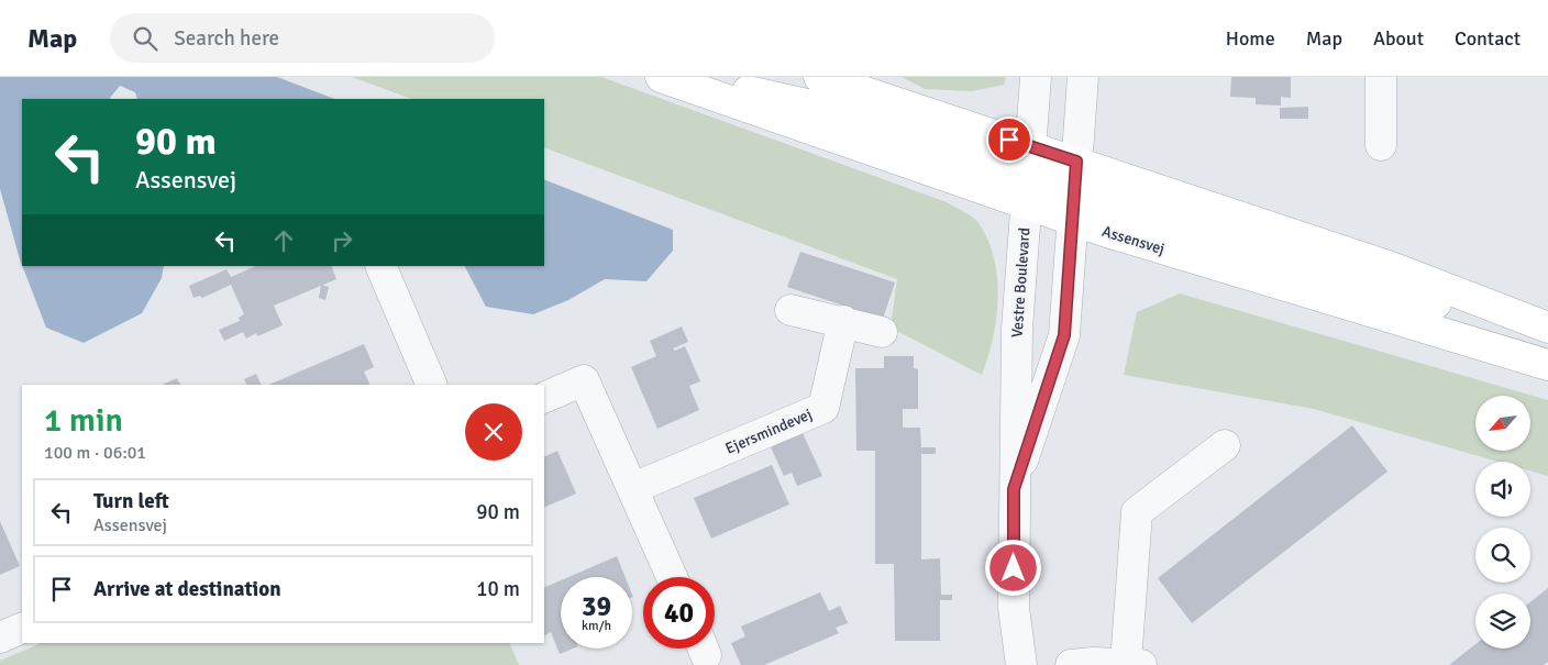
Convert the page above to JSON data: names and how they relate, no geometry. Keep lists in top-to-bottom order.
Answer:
{
  "streets": {
    "main road": ["Assensvej"],
    "street": ["Vestre Boulevard", "Ejersmindevej"]
  },
  "crossings": [
    ["Assensvej", "Vestre Boulevard"]
  ],
  "north": "bottom left",
  "page": {
    "header": "Map",
    "search": "Search here",
    "nav": [
      "Home",
      "Map",
      "About",
      "Contact"
    ],
    "turn": ["90 m", "Assensvej"],
    "heading": ["1 min", "100 m · 06:01"],
    "list": [
      {
        "name": "Turn left",
        "note": "Assensvej",
        "value": "90 m"
      },
      {
        "name": "Arrive at destination",
        "value": "10 m"
      }
    ],
    "speed": "39 km/h",
    "limit": "40"
  }
}
